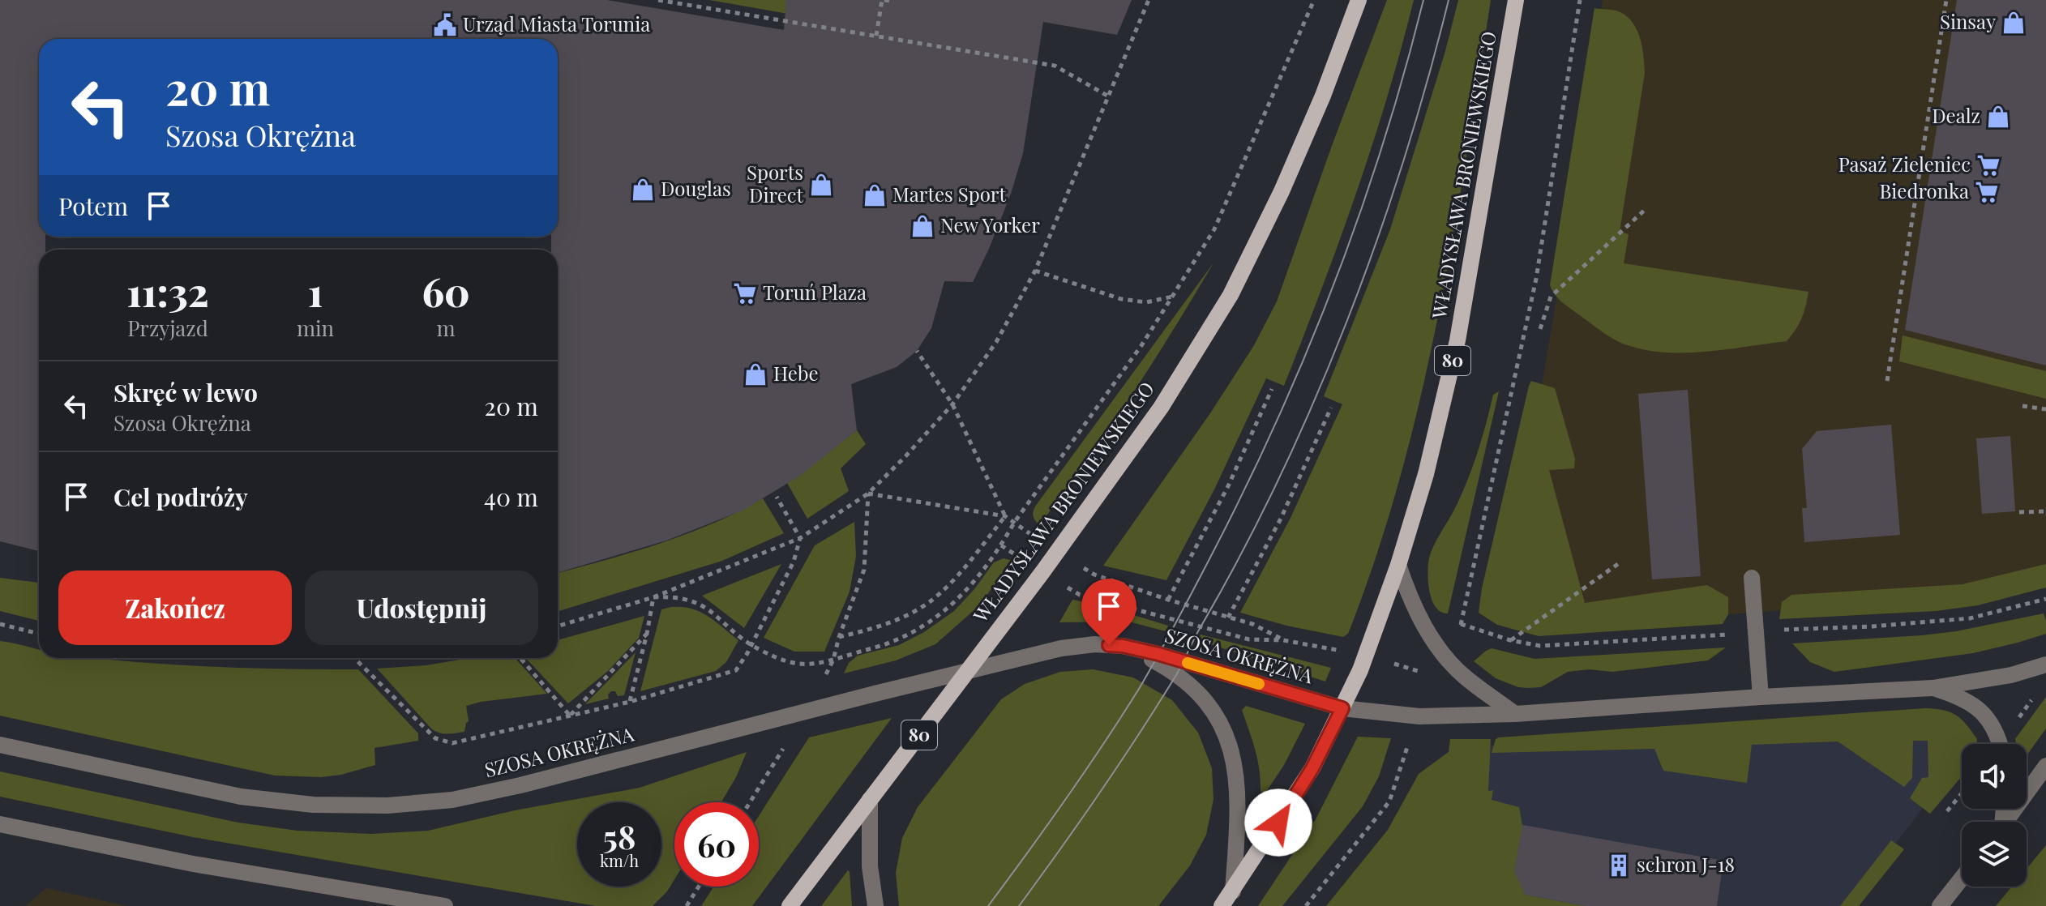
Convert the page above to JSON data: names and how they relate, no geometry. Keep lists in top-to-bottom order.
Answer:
{
  "streets": {
    "main road": ["WŁADYSŁAWA BRONIEWSKIEGO", "80"],
    "street": ["SZOSA OKRĘŻNA"]
  },
  "crossings": [
    ["WŁADYSŁAWA BRONIEWSKIEGO", "80"],
    ["WŁADYSŁAWA BRONIEWSKIEGO", "SZOSA OKRĘŻNA"],
    ["80", "SZOSA OKRĘŻNA"]
  ],
  "places": {
    "shop": [
      "Sinsay",
      "Dealz",
      "Sports Direct",
      "Douglas",
      "Martes Sport",
      "New Yorker",
      "Hebe"
    ],
    "public building": ["Urząd Miasta Torunia"],
    "supermarket": ["Pasaż Zieleniec", "Biedronka", "Toruń Plaza"],
    "building": ["schron J-18"]
  },
  "page": {
    "turn": ["20 m", "Szosa Okrężna"],
    "then": "Potem",
    "eta": [
      "11:32",
      "Przyjazd",
      "1",
      "min",
      "60",
      "m"
    ],
    "list": [
      {
        "name": "Skręć w lewo",
        "note": "Szosa Okrężna",
        "value": "20 m"
      },
      {
        "name": "Cel podróży",
        "value": "40 m"
      }
    ],
    "buttons": ["Zakończ", "Udostępnij"],
    "speed": "58 km/h",
    "limit": "60"
  }
}
